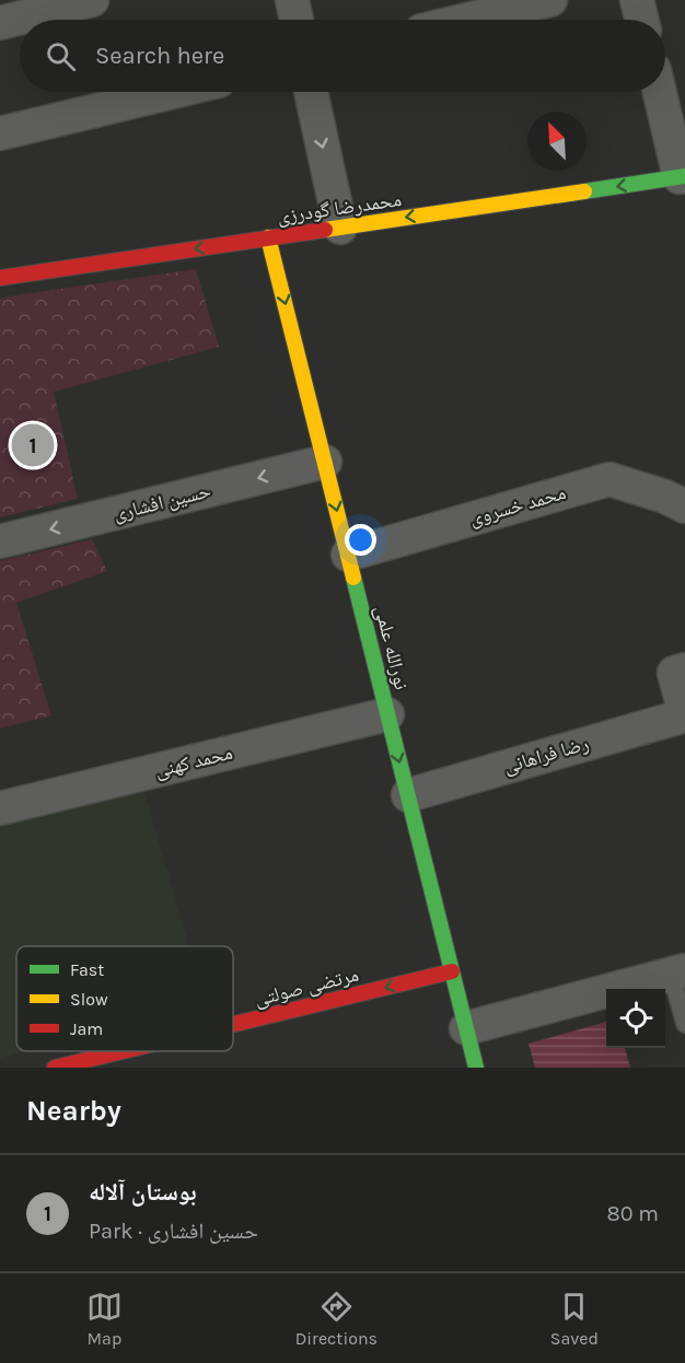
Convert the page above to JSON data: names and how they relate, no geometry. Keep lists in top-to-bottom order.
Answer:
{
  "streets": {
    "street": [
      "محمدرضا گودرزی",
      "حسین افشاری",
      "محمد خسروی",
      "نورالله علمی",
      "رضا فراهانی",
      "محمد کهنی",
      "مرتضی صولتی"
    ]
  },
  "crossings": [
    ["محمدرضا گودرزی", "نورالله علمی"],
    ["حسین افشاری", "نورالله علمی"],
    ["محمد خسروی", "نورالله علمی"],
    ["نورالله علمی", "رضا فراهانی"],
    ["نورالله علمی", "محمد کهنی"],
    ["نورالله علمی", "مرتضی صولتی"]
  ],
  "one_way": [
    "محمدرضا گودرزی",
    "حسین افشاری",
    "نورالله علمی",
    "مرتضی صولتی"
  ],
  "legend": ["Fast", "Slow", "Jam"],
  "north": "top left",
  "page": {
    "search": "Search here",
    "pins": "1",
    "heading": "Nearby",
    "list": [
      {
        "mark": "1",
        "name": "بوستان آلاله",
        "note": "Park · حسین افشاری",
        "value": "80 m"
      }
    ],
    "nav": ["Map", "Directions", "Saved"]
  }
}
